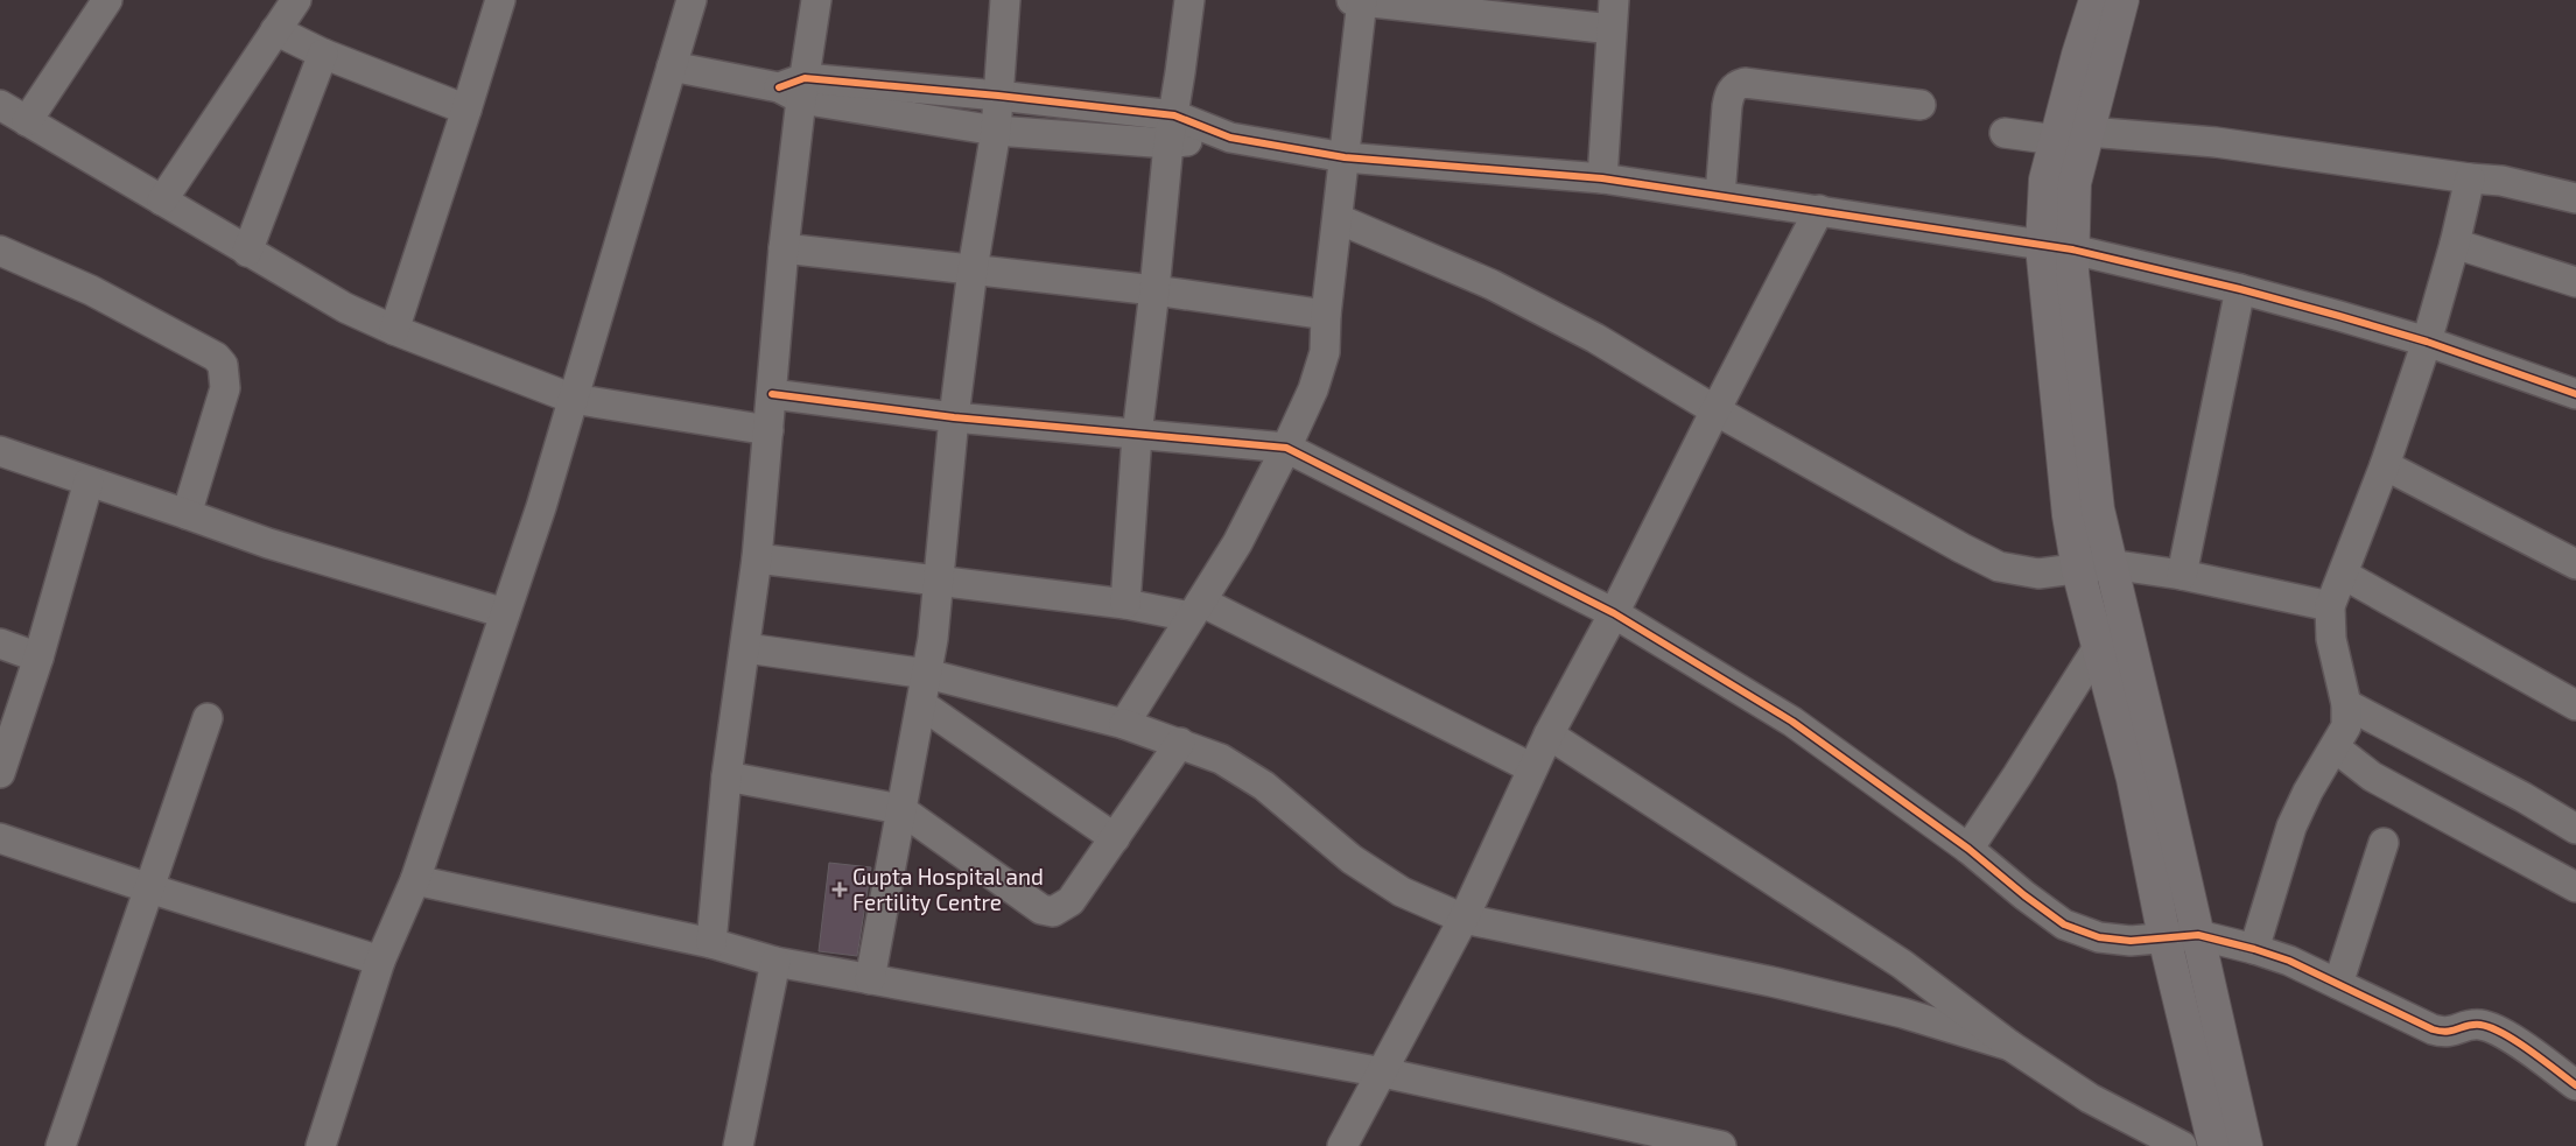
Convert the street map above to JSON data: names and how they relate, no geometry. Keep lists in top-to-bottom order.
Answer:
{
  "places": {
    "health": ["Gupta Hospital and Fertility Centre"]
  }
}
